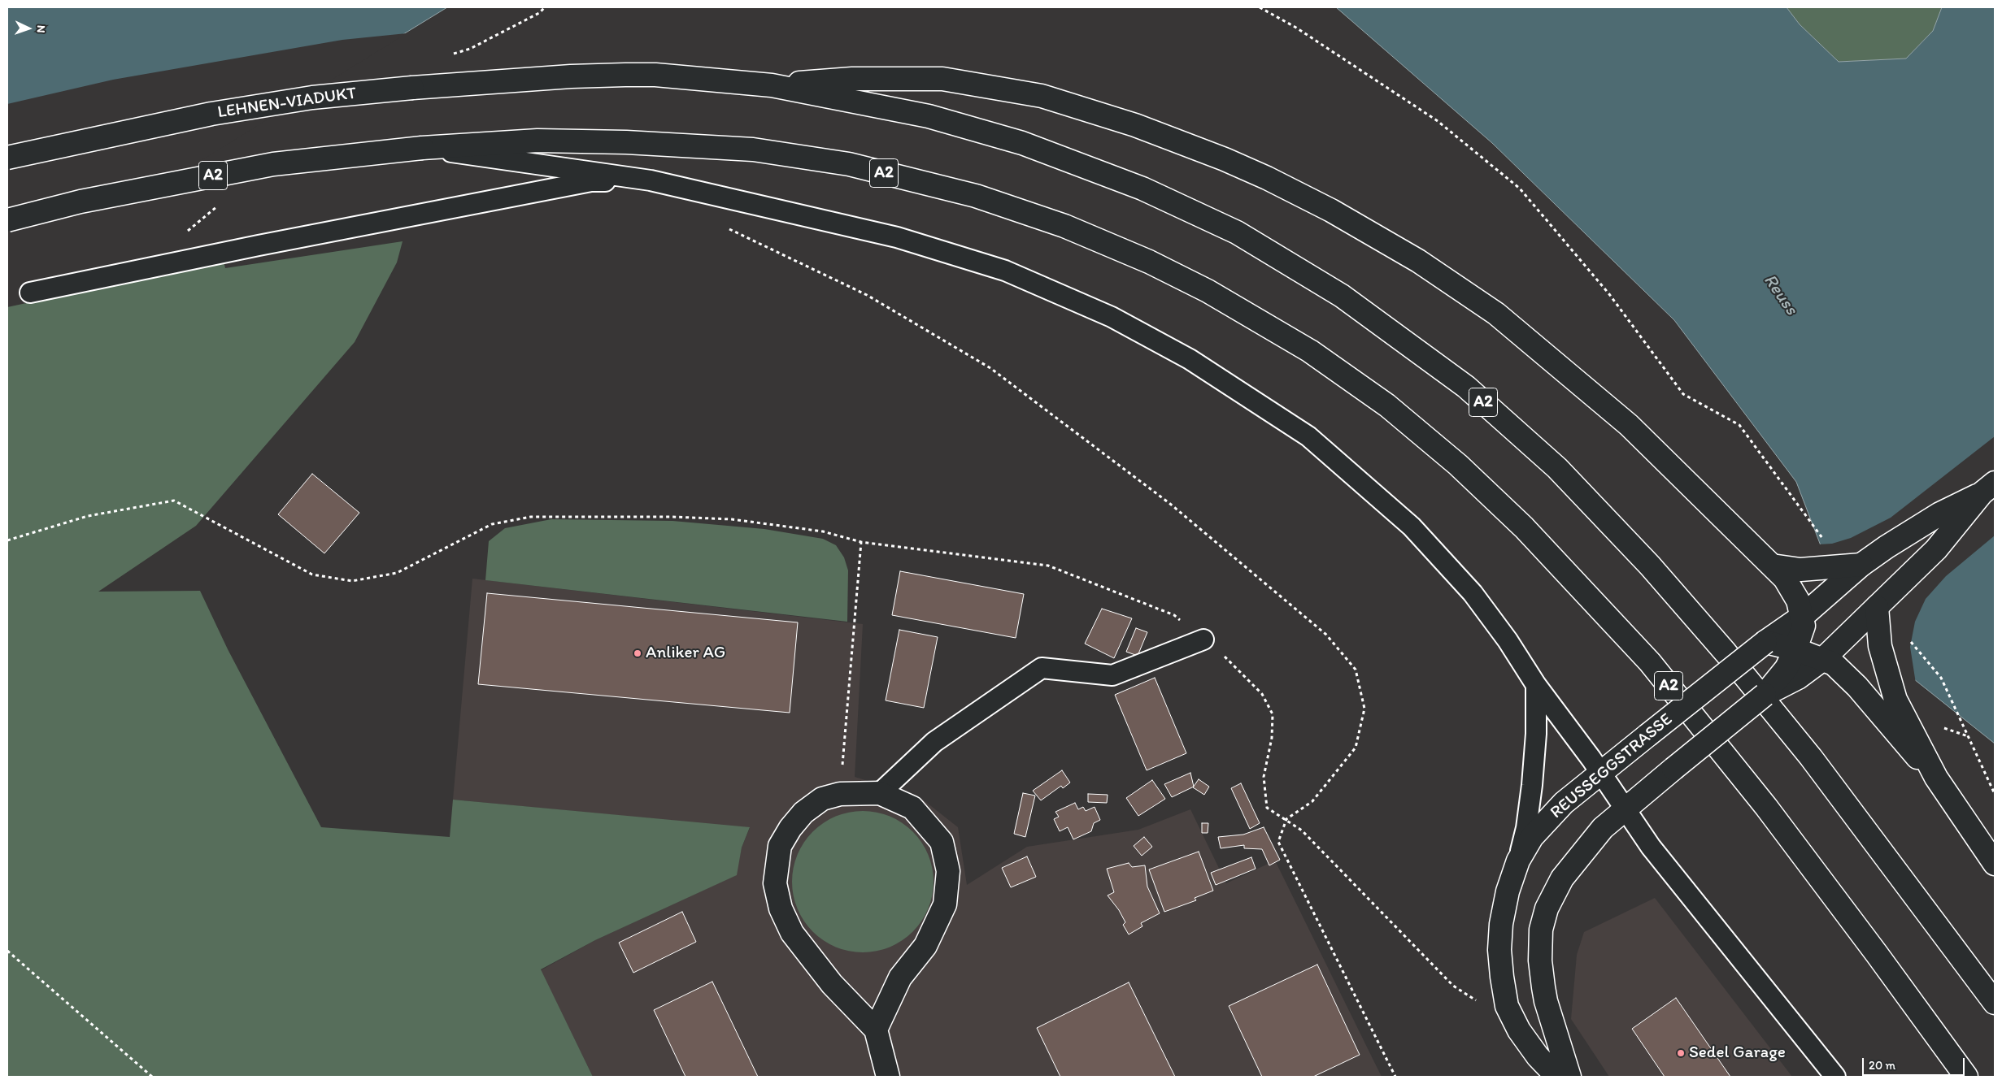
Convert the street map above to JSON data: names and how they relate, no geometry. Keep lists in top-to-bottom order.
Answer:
{
  "streets": {
    "main road": ["LEHNEN-VIADUKT", "A2", "REUSSEGGSTRASSE"]
  },
  "crossings": [
    ["LEHNEN-VIADUKT", "A2"]
  ],
  "water": ["Reuss"],
  "places": ["Anliker AG", "Sedel Garage"],
  "scale_bar": "20 m",
  "north": "right"
}
